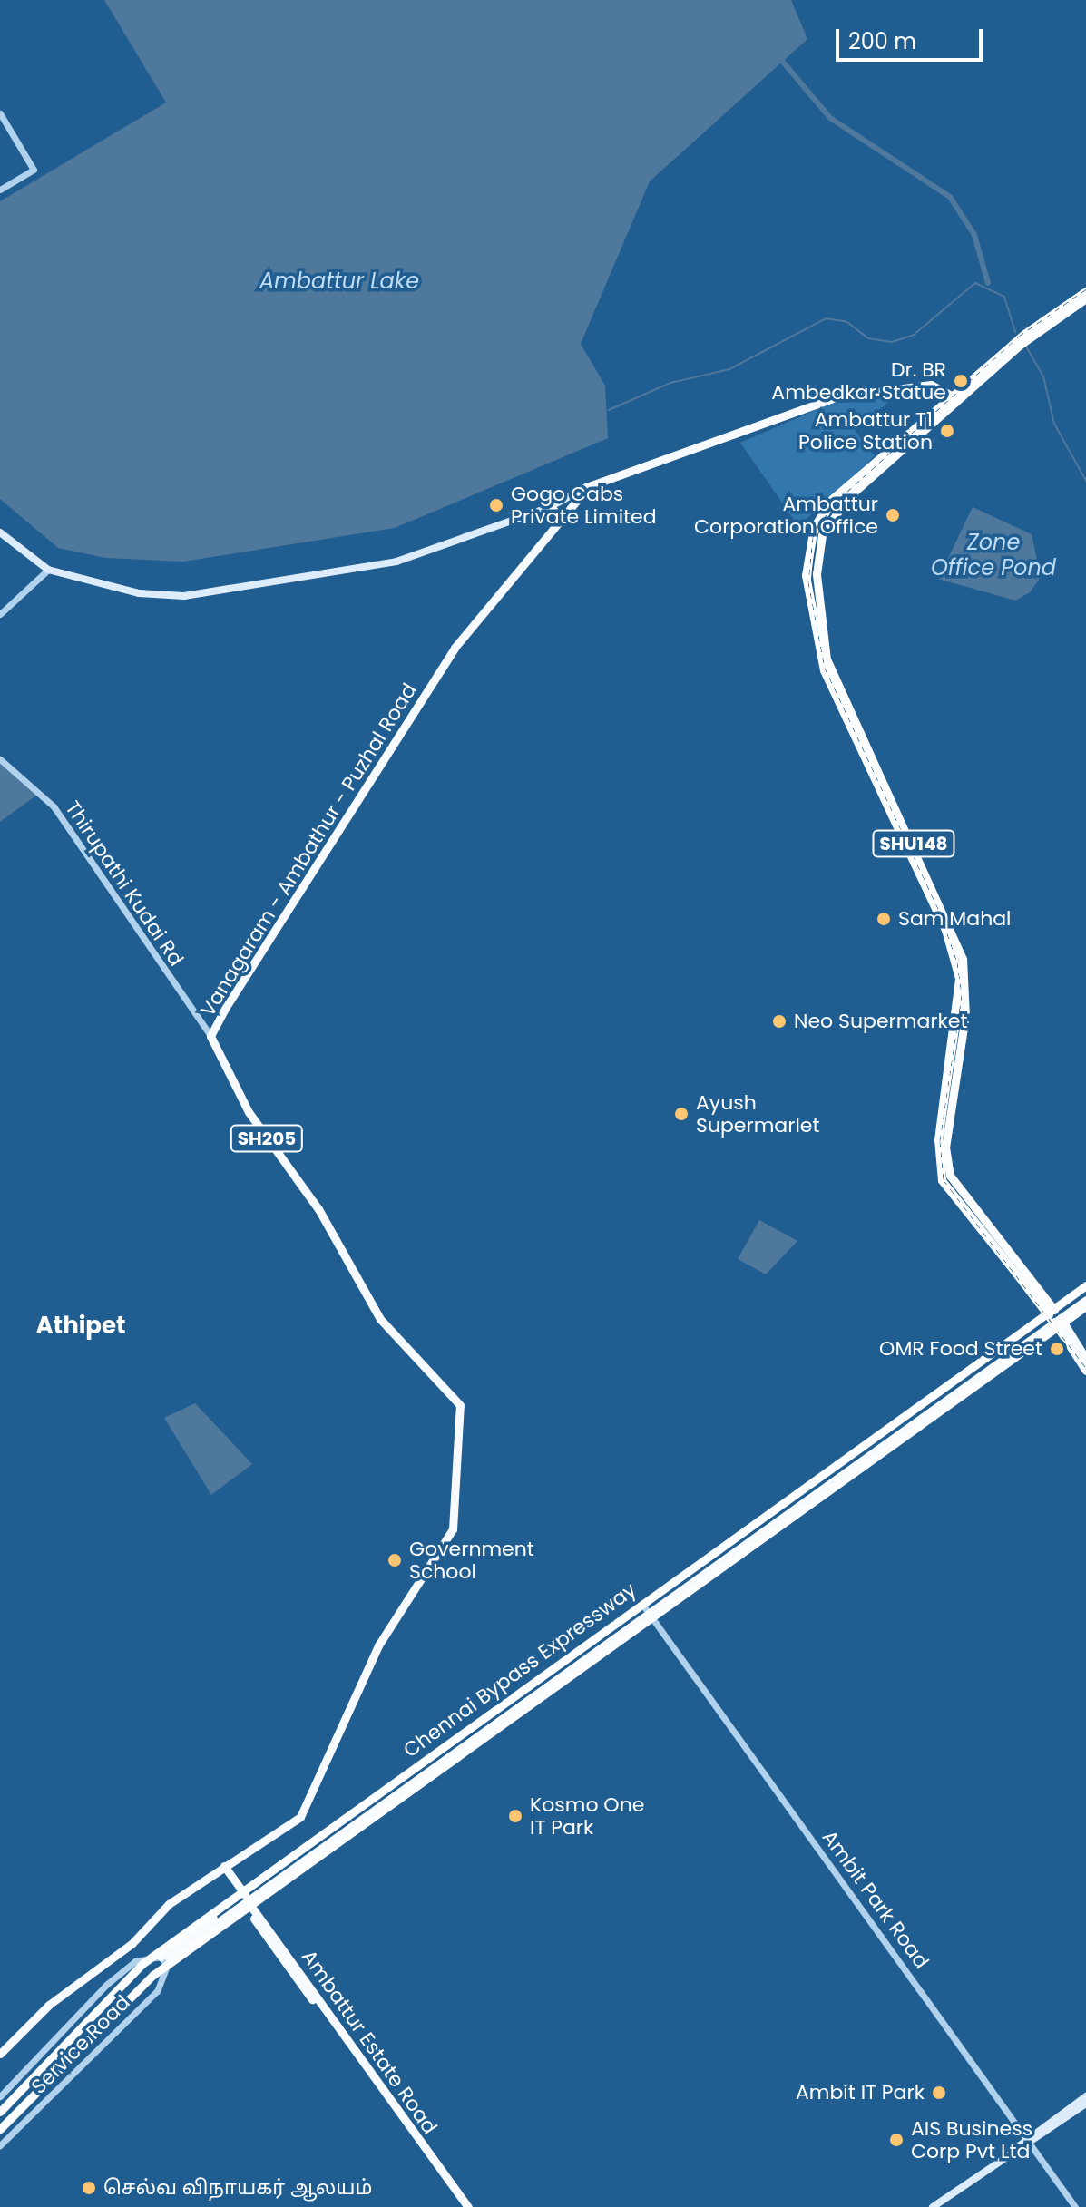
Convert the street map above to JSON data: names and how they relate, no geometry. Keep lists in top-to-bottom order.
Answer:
{
  "streets": {
    "highway": ["SHU148", "Chennai Bypass Expressway"],
    "main road": ["Vanagaram - Ambathur - Puzhal Road", "SH205", "Ambattur Estate Road"],
    "street": ["Thirupathi Kudai Rd", "Ambit Park Road", "Service Road"]
  },
  "crossings": [
    ["SHU148", "Vanagaram - Ambathur - Puzhal Road"],
    ["Vanagaram - Ambathur - Puzhal Road", "Thirupathi Kudai Rd"],
    ["Vanagaram - Ambathur - Puzhal Road", "Ambattur Estate Road"]
  ],
  "districts": ["Athipet"],
  "water": ["Ambattur Lake", "Zone Office Pond"],
  "places": [
    "Dr. BR Ambedkar Statue",
    "Ambattur T1 Police Station",
    "Gogo Cabs Private Limited",
    "Ambattur Corporation Office",
    "Sam Mahal",
    "Neo Supermarket",
    "Ayush Supermarlet",
    "OMR Food Street",
    "Government School",
    "Kosmo One IT Park",
    "Ambit IT Park",
    "AIS Business Corp Pvt Ltd",
    "செல்வ விநாயகர் ஆலயம்"
  ],
  "scale_bar": "200 m"
}
